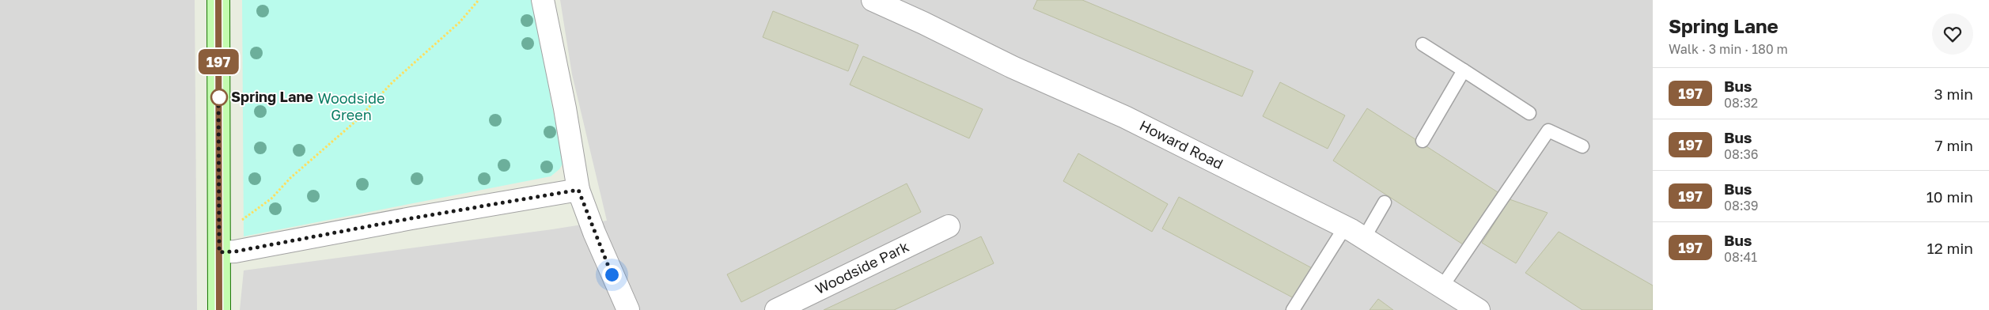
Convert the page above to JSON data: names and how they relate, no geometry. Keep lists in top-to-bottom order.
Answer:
{
  "streets": {
    "street": ["Howard Road", "Woodside Park"]
  },
  "parks": ["Woodside Green"],
  "places": ["Spring Lane"],
  "lines": ["bus line 197"],
  "page": {
    "on_map": "197",
    "heading": ["Spring Lane", "Walk · 3 min · 180 m"],
    "list": [
      {
        "mark": "197",
        "name": "Bus",
        "note": "08:32",
        "value": "3 min"
      },
      {
        "mark": "197",
        "name": "Bus",
        "note": "08:36",
        "value": "7 min"
      },
      {
        "mark": "197",
        "name": "Bus",
        "note": "08:39",
        "value": "10 min"
      },
      {
        "mark": "197",
        "name": "Bus",
        "note": "08:41",
        "value": "12 min"
      }
    ]
  }
}
